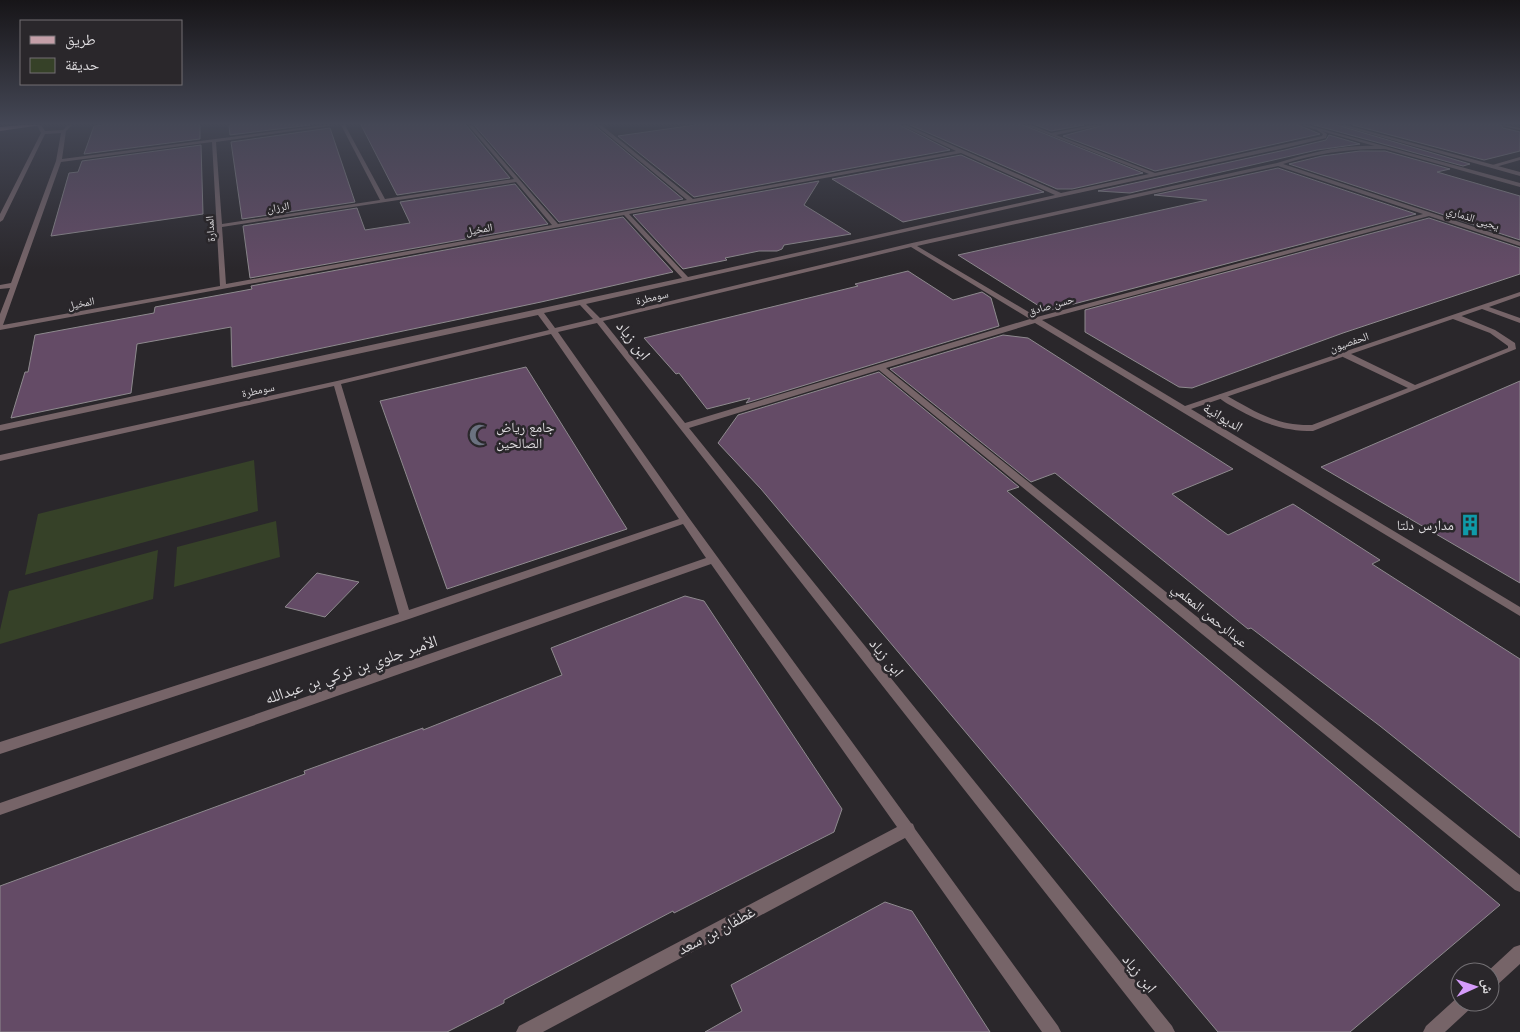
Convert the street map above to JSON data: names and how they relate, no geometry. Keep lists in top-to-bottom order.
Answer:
{
  "streets": {
    "street": [
      "الرزان",
      "يحيى الذماري",
      "المدارة",
      "المخيل",
      "سومطرة",
      "حسن صادق",
      "ابن زياد",
      "الحفصيون",
      "الديوانية",
      "عبدالرحمن المعلمي",
      "الأمير جلوي بن تركي بن عبدالله",
      "غطفان بن سعد"
    ]
  },
  "crossings": [
    ["الرزان", "المدارة"],
    ["يحيى الذماري", "حسن صادق"],
    ["المدارة", "المخيل"],
    ["سومطرة", "ابن زياد"],
    ["سومطرة", "الديوانية"],
    ["حسن صادق", "ابن زياد"],
    ["حسن صادق", "الديوانية"],
    ["حسن صادق", "عبدالرحمن المعلمي"],
    ["الحفصيون", "الديوانية"]
  ],
  "places": {
    "mosque": ["جامع رياض الصالحين"],
    "building": ["مدارس دلتا"]
  },
  "legend": ["طريق", "حديقة"],
  "north": "right"
}
